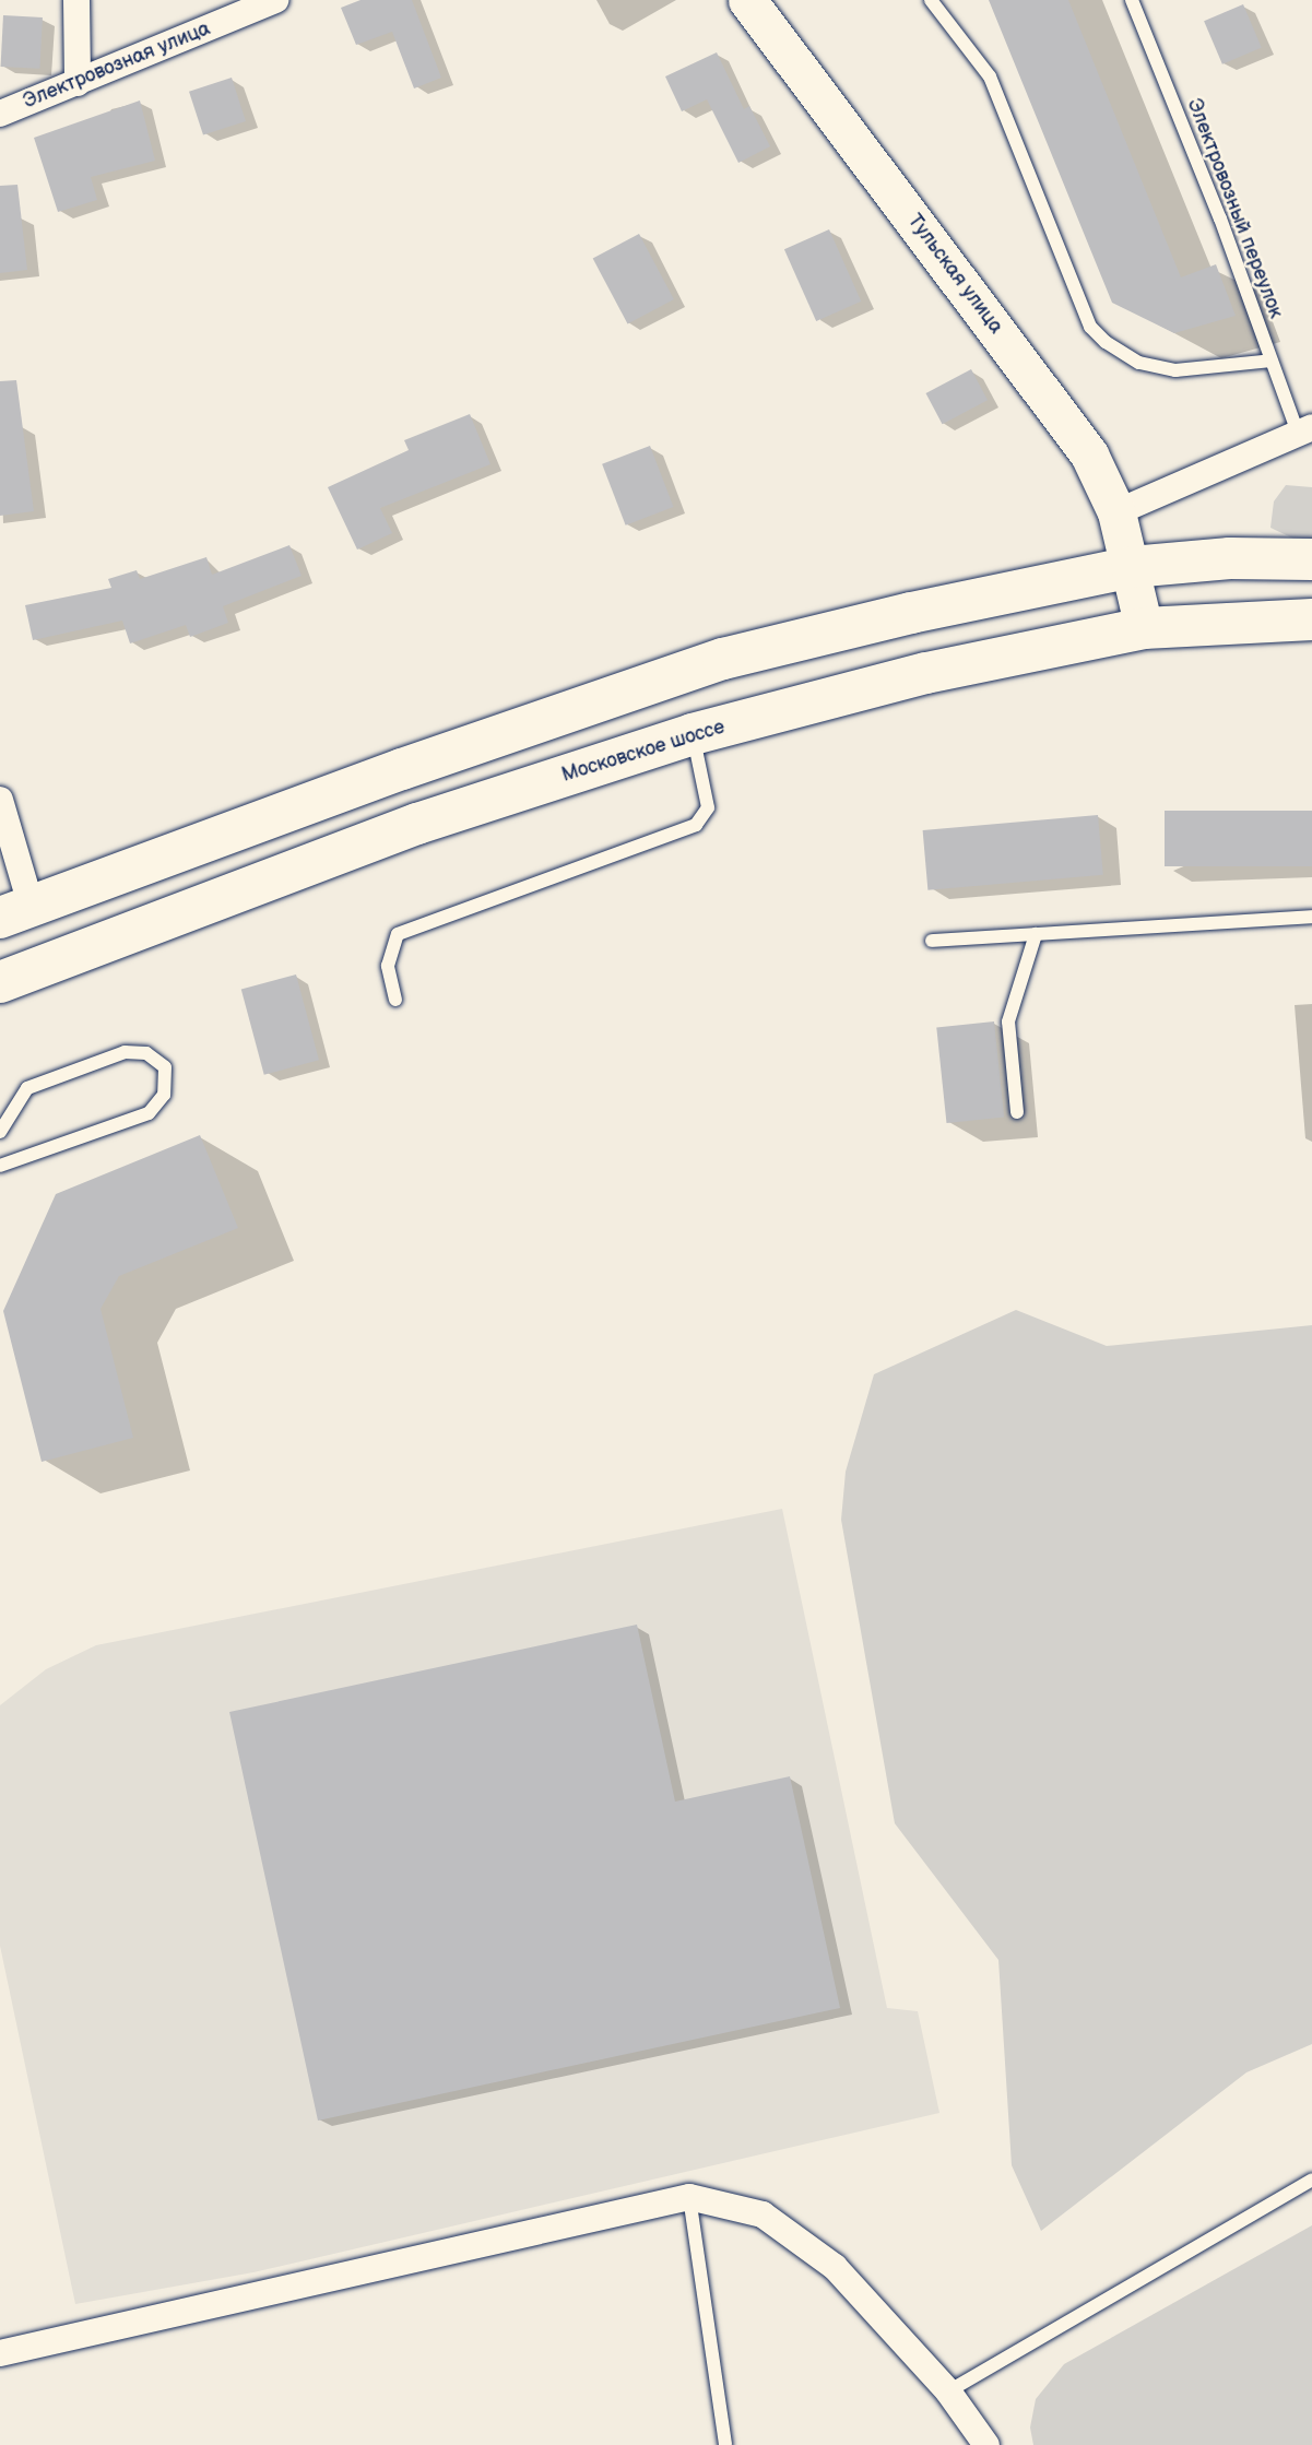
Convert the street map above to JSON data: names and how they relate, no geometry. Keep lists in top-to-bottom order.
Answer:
{
  "streets": {
    "main road": ["Тульская улица", "Московское шоссе"],
    "street": ["Электровозная улица"],
    "lane": ["Электровозный переулок"]
  },
  "crossings": [
    ["Тульская улица", "Московское шоссе"]
  ]
}
